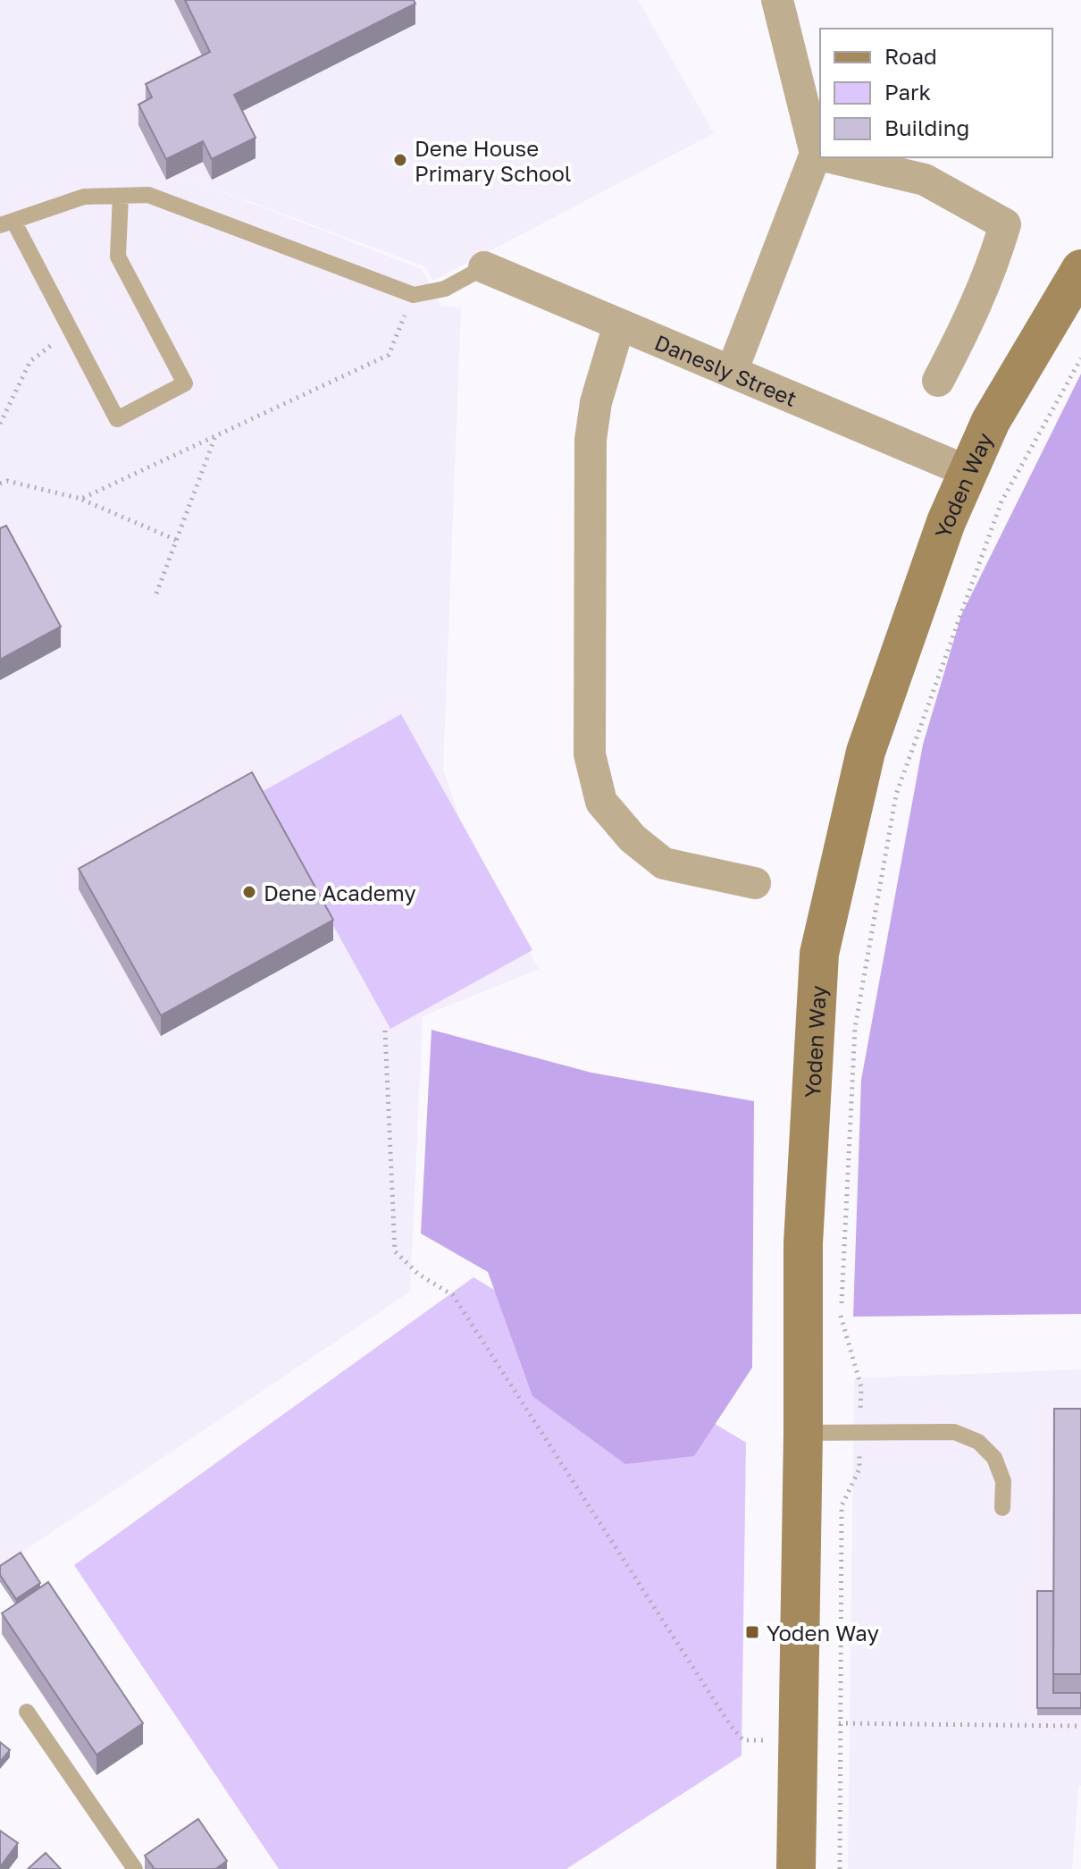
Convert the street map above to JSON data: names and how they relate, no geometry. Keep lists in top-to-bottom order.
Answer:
{
  "streets": {
    "main road": ["Yoden Way"],
    "street": ["Danesly Street"]
  },
  "crossings": [
    ["Danesly Street", "Yoden Way"]
  ],
  "places": {
    "other": ["Dene House Primary School", "Dene Academy"],
    "transit": ["Yoden Way"]
  },
  "legend": ["Road", "Park", "Building"]
}
